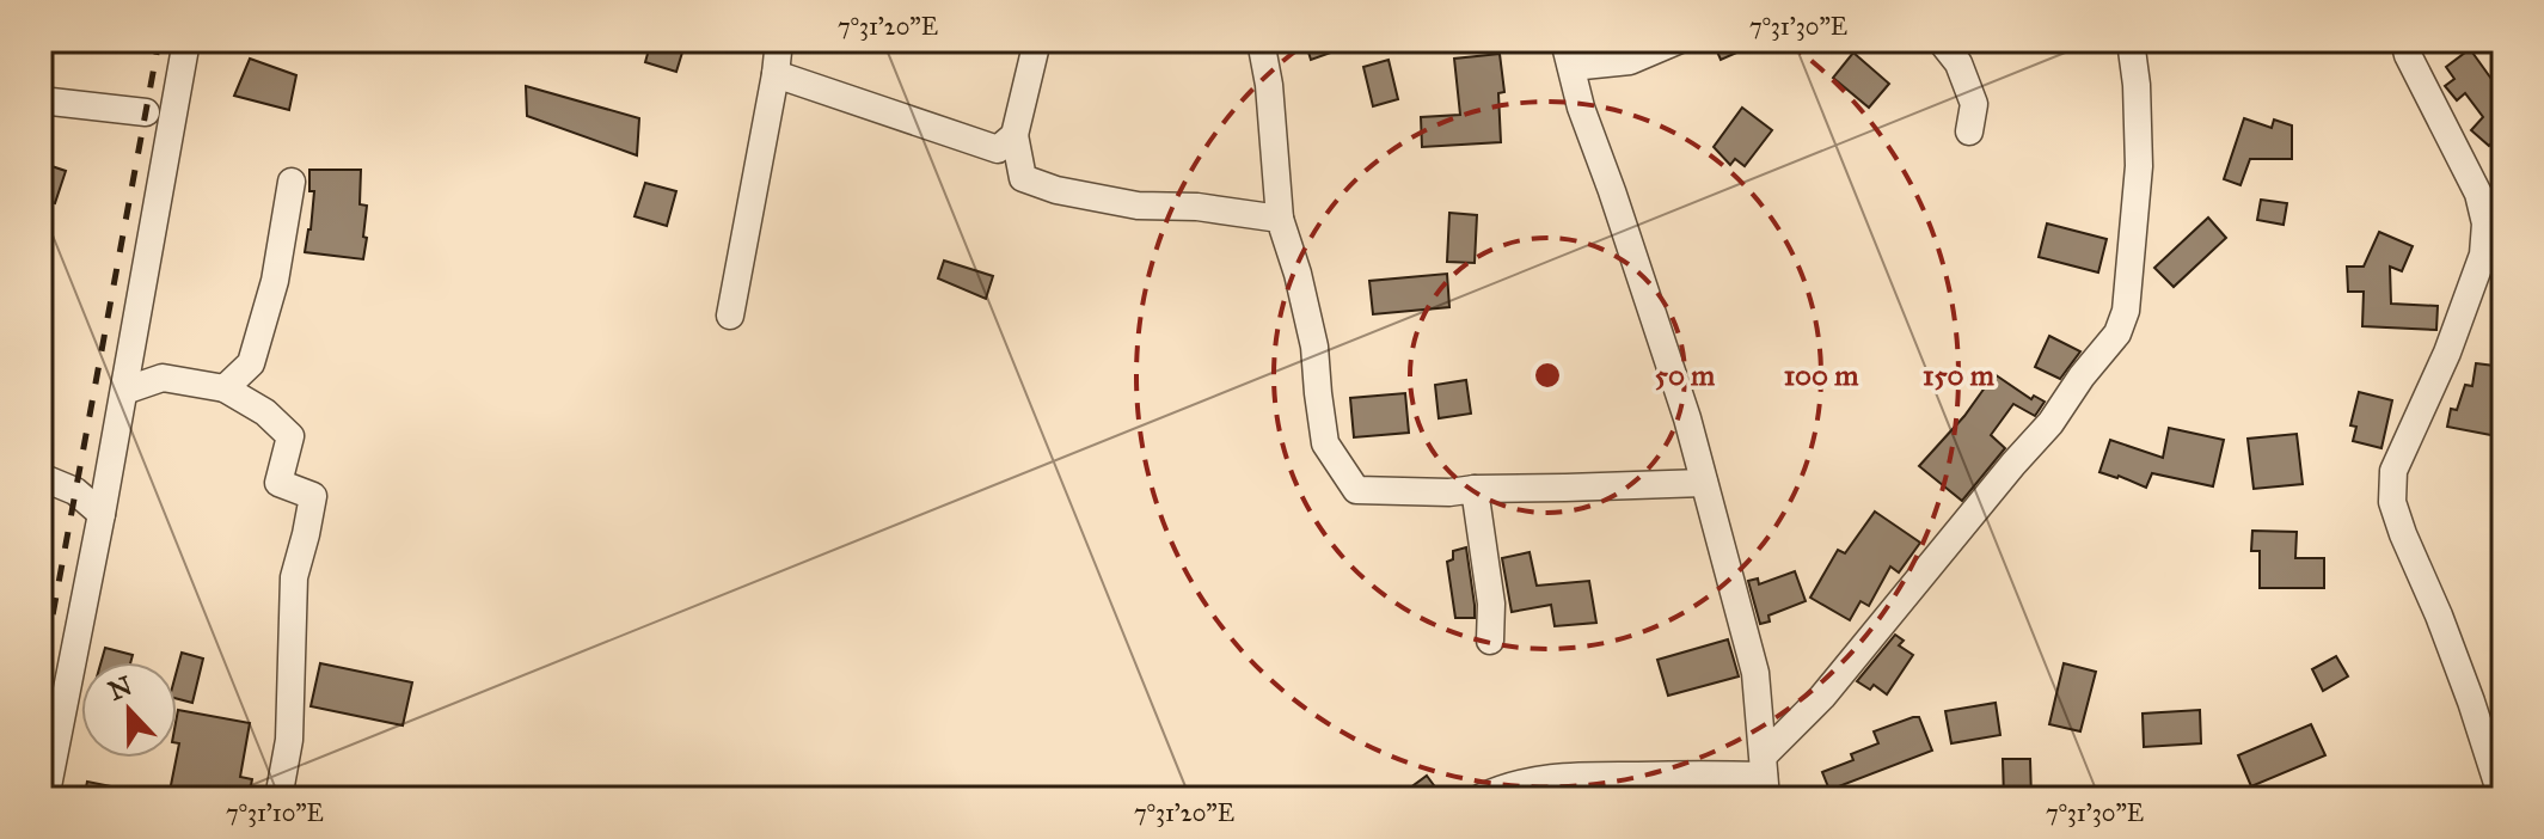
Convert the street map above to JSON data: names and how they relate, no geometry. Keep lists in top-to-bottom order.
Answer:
{
  "north": "top",
  "coordinates": ["7°31'20\"E", "7°31'30\"E", "7°31'10\"E"],
  "rings": ["50 m", "100 m", "150 m"]
}
